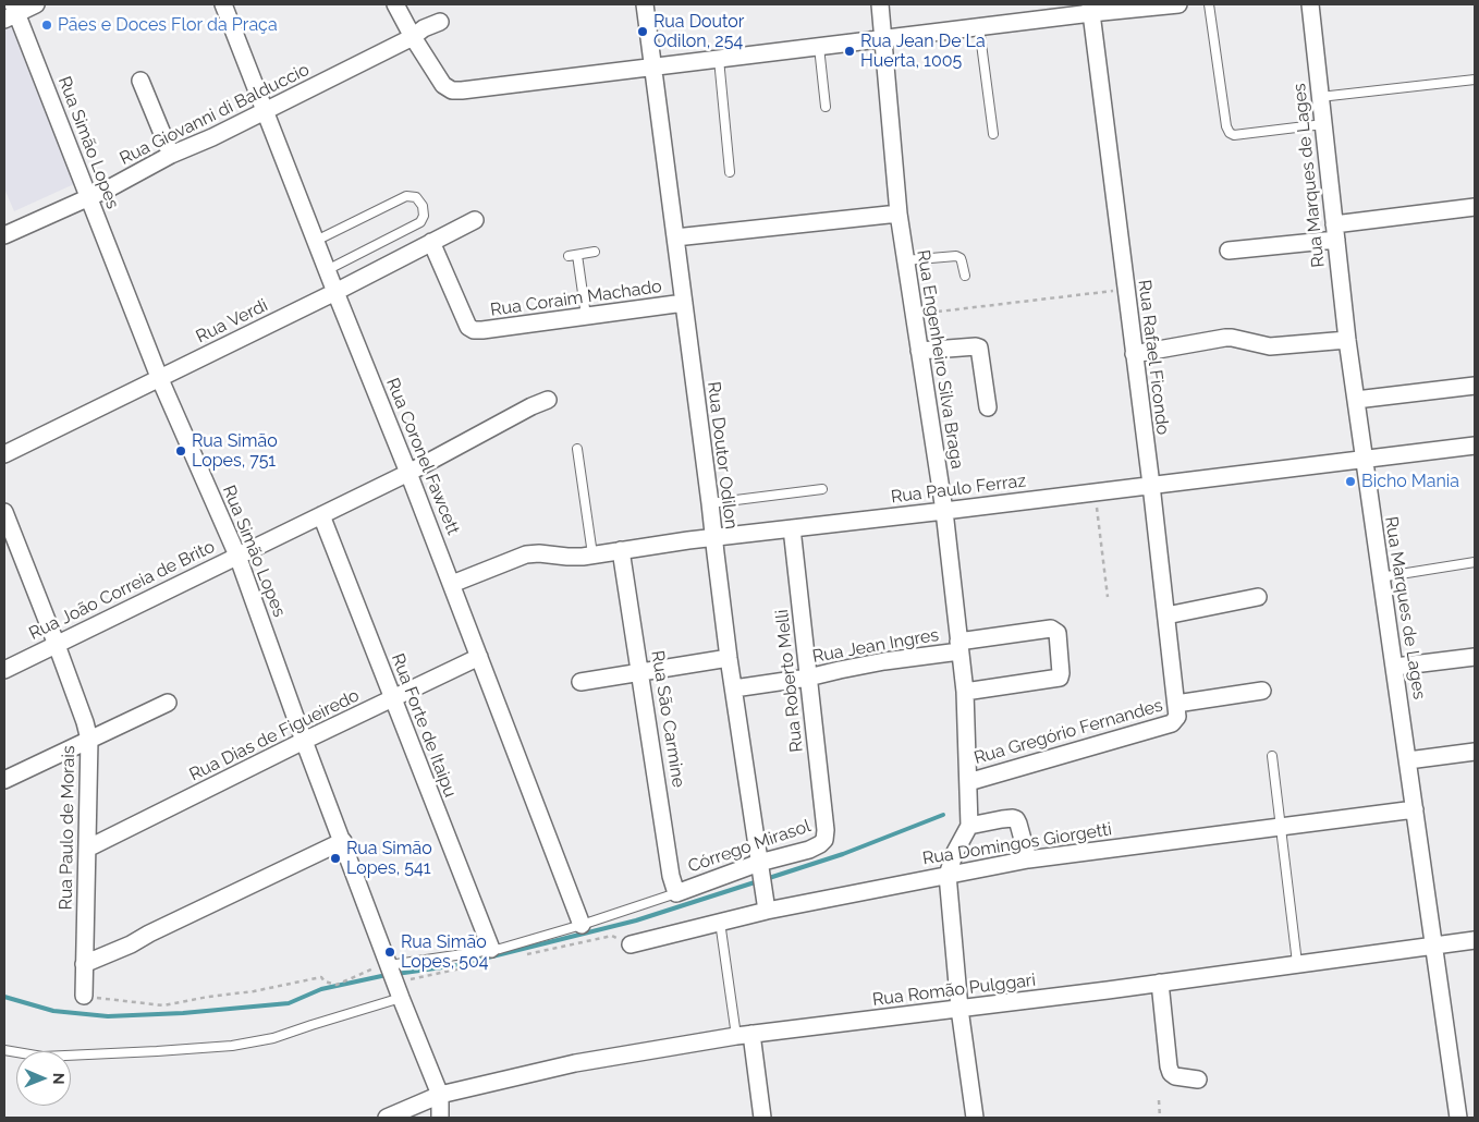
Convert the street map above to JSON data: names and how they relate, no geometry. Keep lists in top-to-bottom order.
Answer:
{
  "streets": {
    "street": [
      "Rua Giovanni di Balduccio",
      "Rua Simão Lopes",
      "Rua Marques de Lages",
      "Rua Coraim Machado",
      "Rua Verdi",
      "Rua Rafael Ficondo",
      "Rua Engenheiro Silva Braga",
      "Rua Doutor Odilon",
      "Rua Coronel Fawcett",
      "Rua Paulo Ferraz",
      "Rua João Correia de Brito",
      "Rua Jean Ingres",
      "Rua Roberto Melli",
      "Rua São Carmine",
      "Rua Forte de Itaipu",
      "Rua Gregório Fernandes",
      "Rua Dias de Figueiredo",
      "Rua Paulo de Morais",
      "Rua Domingos Giorgetti",
      "Córrego Mirasol",
      "Rua Romão Pulggari"
    ]
  },
  "crossings": [
    ["Rua Giovanni di Balduccio", "Rua Simão Lopes"],
    ["Rua Giovanni di Balduccio", "Rua Coronel Fawcett"],
    ["Rua Simão Lopes", "Rua Verdi"],
    ["Rua Simão Lopes", "Rua João Correia de Brito"],
    ["Rua Simão Lopes", "Rua Dias de Figueiredo"],
    ["Rua Simão Lopes", "Rua Romão Pulggari"],
    ["Rua Marques de Lages", "Rua Paulo Ferraz"],
    ["Rua Marques de Lages", "Rua Domingos Giorgetti"],
    ["Rua Marques de Lages", "Rua Romão Pulggari"],
    ["Rua Coraim Machado", "Rua Verdi"],
    ["Rua Coraim Machado", "Rua Doutor Odilon"],
    ["Rua Verdi", "Rua Coronel Fawcett"],
    ["Rua Rafael Ficondo", "Rua Paulo Ferraz"],
    ["Rua Rafael Ficondo", "Rua Gregório Fernandes"],
    ["Rua Engenheiro Silva Braga", "Rua Paulo Ferraz"],
    ["Rua Engenheiro Silva Braga", "Rua Jean Ingres"],
    ["Rua Engenheiro Silva Braga", "Rua Gregório Fernandes"],
    ["Rua Doutor Odilon", "Rua Paulo Ferraz"],
    ["Rua Doutor Odilon", "Rua Jean Ingres"],
    ["Rua Doutor Odilon", "Rua Domingos Giorgetti"],
    ["Rua Doutor Odilon", "Córrego Mirasol"],
    ["Rua Coronel Fawcett", "Rua Paulo Ferraz"],
    ["Rua Coronel Fawcett", "Rua João Correia de Brito"],
    ["Rua Coronel Fawcett", "Rua Dias de Figueiredo"],
    ["Rua Paulo Ferraz", "Rua Roberto Melli"],
    ["Rua Paulo Ferraz", "Rua São Carmine"],
    ["Rua João Correia de Brito", "Rua Forte de Itaipu"],
    ["Rua João Correia de Brito", "Rua Paulo de Morais"],
    ["Rua Jean Ingres", "Rua Roberto Melli"],
    ["Rua Roberto Melli", "Córrego Mirasol"],
    ["Rua São Carmine", "Córrego Mirasol"],
    ["Rua Forte de Itaipu", "Rua Dias de Figueiredo"],
    ["Rua Dias de Figueiredo", "Rua Paulo de Morais"]
  ],
  "places": [
    "Pães e Doces Flor da Praça",
    "Rua Doutor Odilon, 254",
    "Rua Jean De La Huerta, 1005",
    "Rua Simão Lopes, 751",
    "Bicho Mania",
    "Rua Simão Lopes, 541",
    "Rua Simão Lopes, 504"
  ],
  "north": "right"
}
